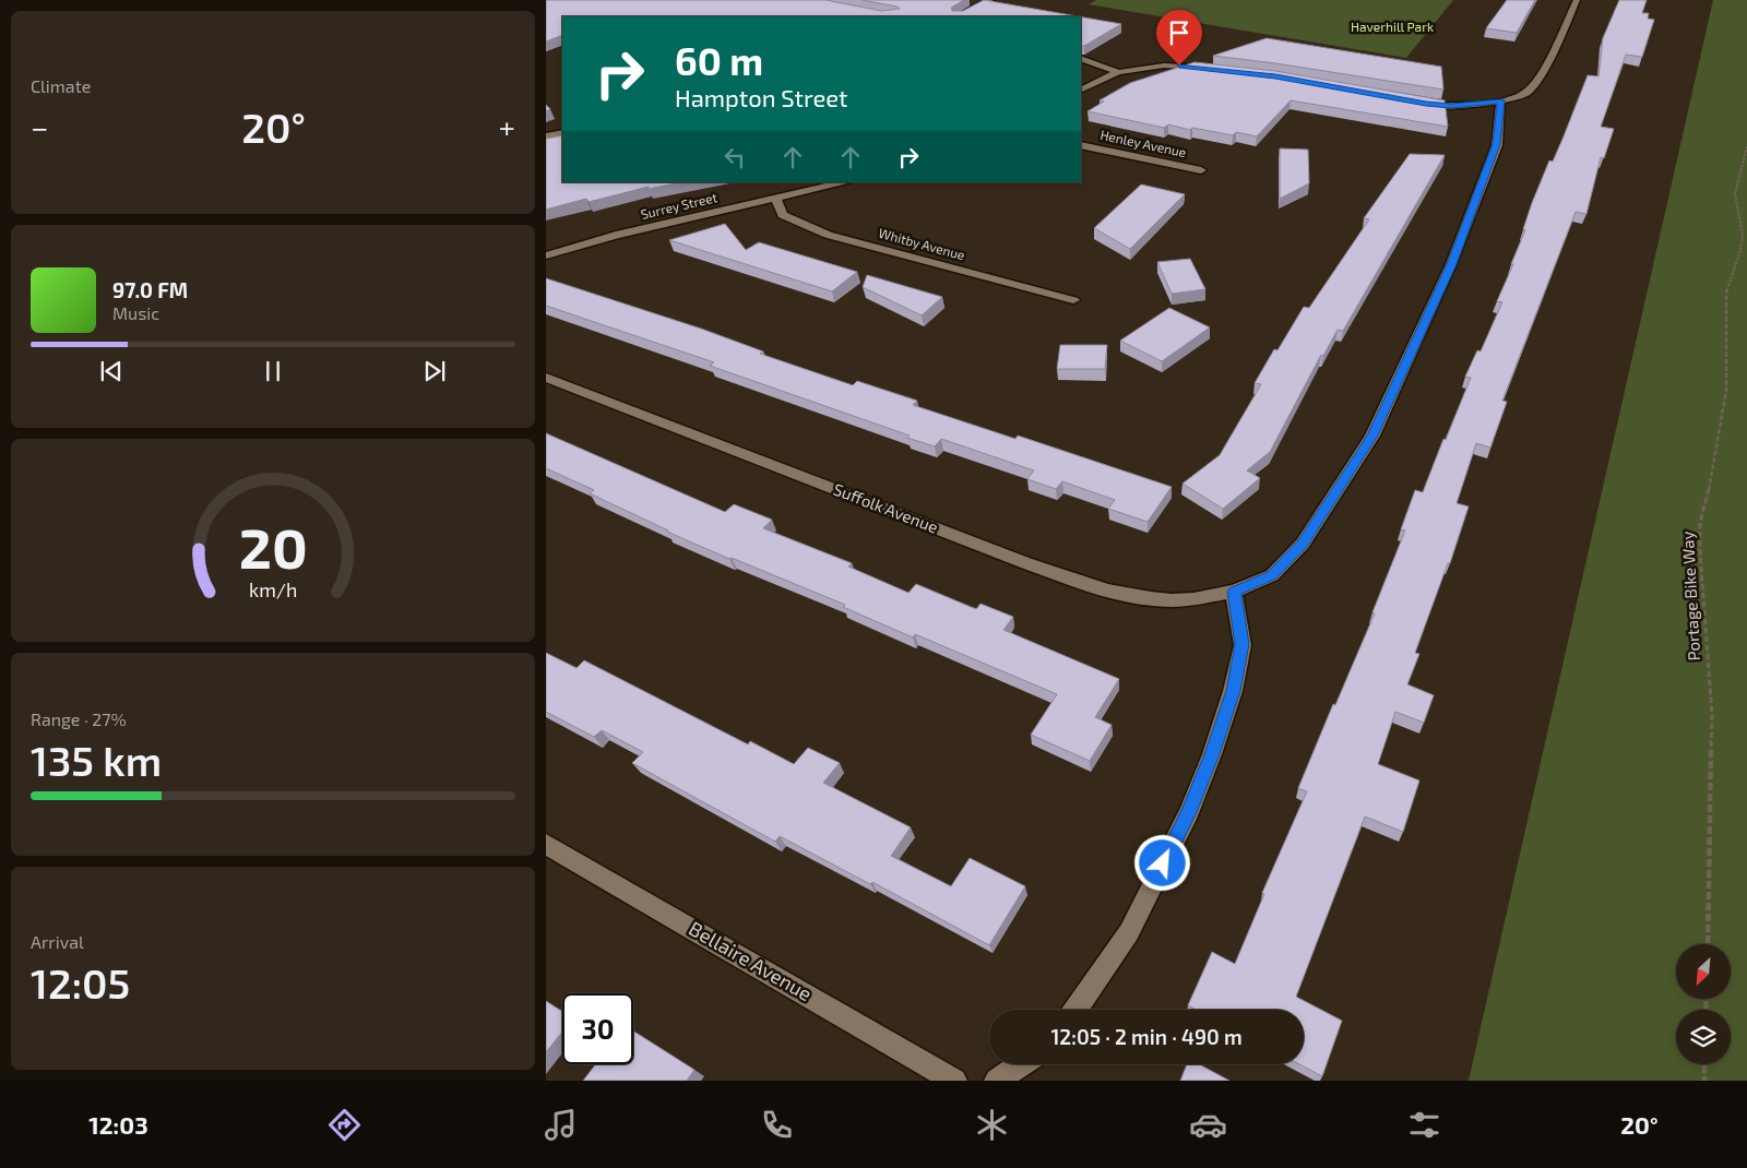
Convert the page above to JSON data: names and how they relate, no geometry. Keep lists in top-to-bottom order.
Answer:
{
  "streets": {
    "street": [
      "Henley Avenue",
      "Surrey Street",
      "Whitby Avenue",
      "Suffolk Avenue",
      "Bellaire Avenue"
    ],
    "path": ["Portage Bike Way"]
  },
  "crossings": [
    ["Surrey Street", "Whitby Avenue"]
  ],
  "parks": ["Haverhill Park"],
  "north": "bottom left",
  "page": {
    "tile": [
      "Climate",
      ["Range · 27%", "135 km"],
      ["Arrival", "12:05"]
    ],
    "turn": ["60 m", "Hampton Street"],
    "heat": ["−", "20°", "+"],
    "song": ["97.0 FM", "Music"],
    "limit": "30",
    "trip": "12:05 · 2 min · 490 m",
    "tabs": ["12:03", "20°"],
    "gauge": ["20", "km/h"]
  }
}
